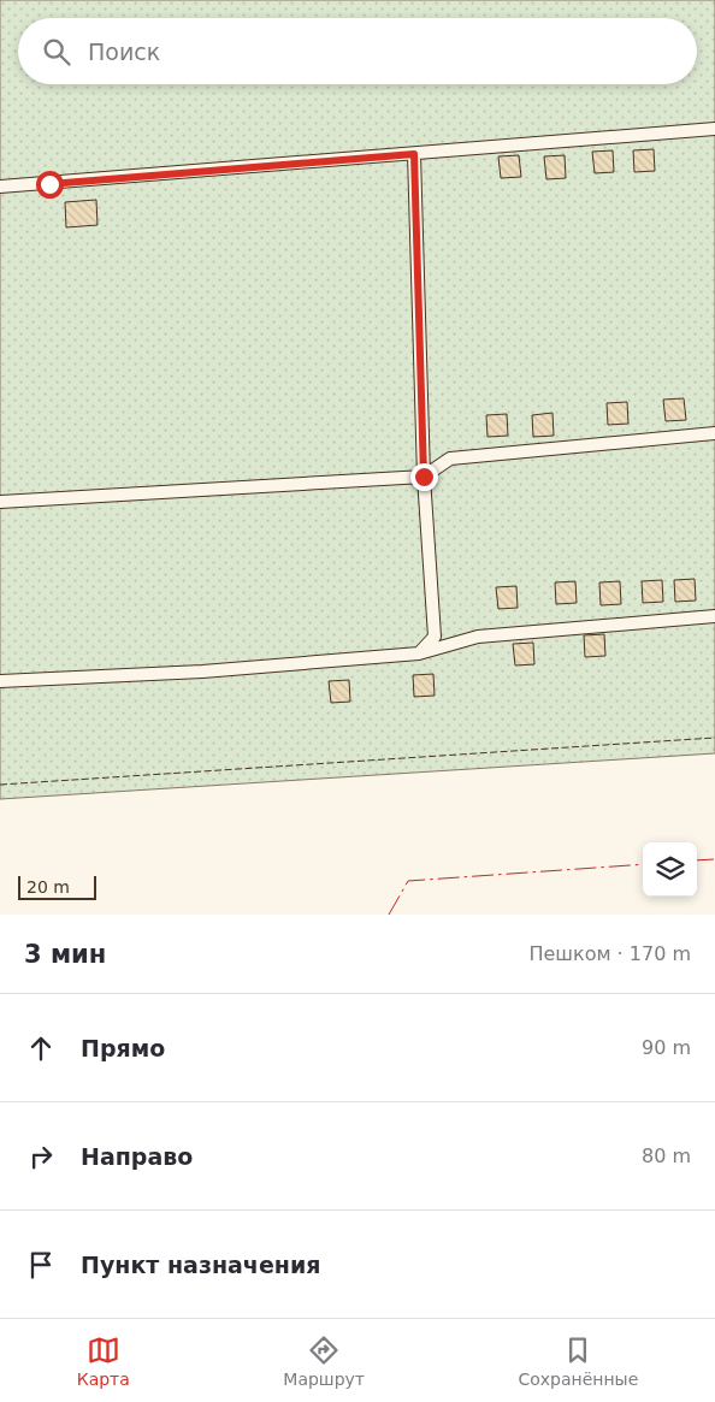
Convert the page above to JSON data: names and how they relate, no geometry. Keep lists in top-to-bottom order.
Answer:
{
  "scale_bar": "20 m",
  "page": {
    "search": "Поиск",
    "scale": "20 m",
    "heading": ["3 мин", "Пешком · 170 m"],
    "list": [
      ["Прямо", "90 m"],
      ["Направо", "80 m"],
      "Пункт назначения"
    ],
    "nav": ["Карта", "Маршрут", "Сохранённые"]
  }
}
